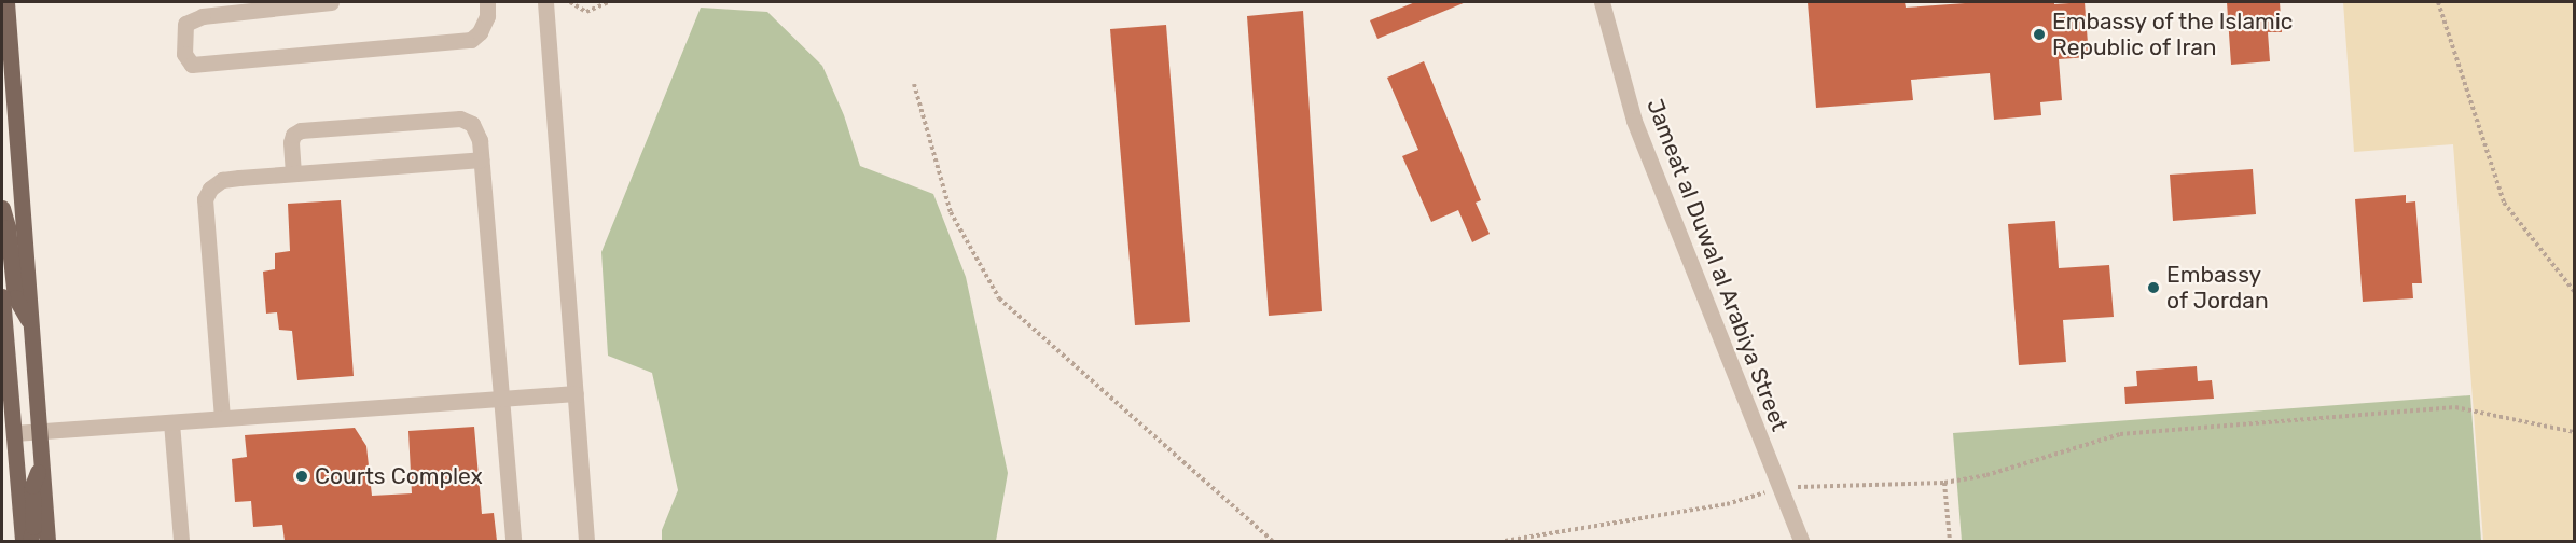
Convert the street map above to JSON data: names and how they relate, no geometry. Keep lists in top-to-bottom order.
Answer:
{
  "streets": {
    "street": ["Jameat al Duwal al Arabiya Street"]
  },
  "places": ["Embassy of the Islamic Republic of Iran", "Embassy of Jordan", "Courts Complex"]
}
